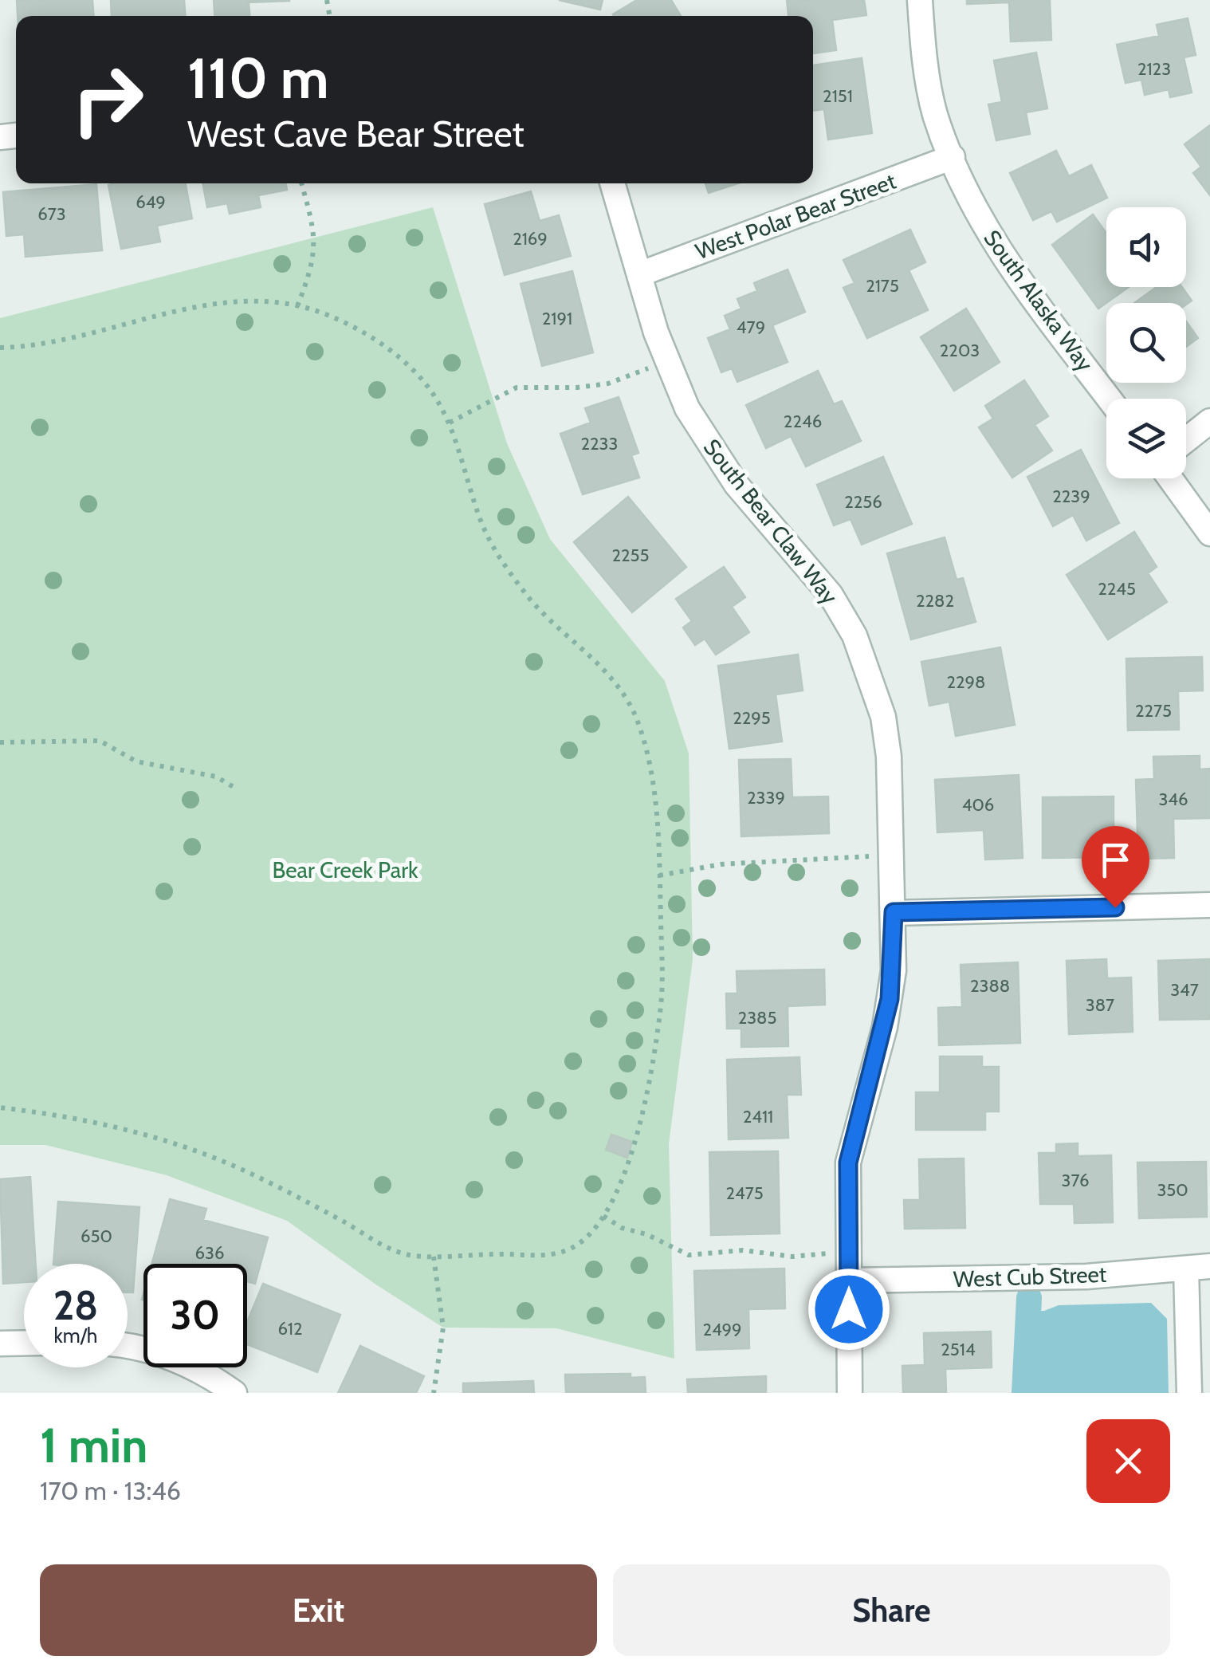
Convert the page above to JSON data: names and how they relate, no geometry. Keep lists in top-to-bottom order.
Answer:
{
  "streets": {
    "street": [
      "West Polar Bear Street",
      "South Alaska Way",
      "South Bear Claw Way",
      "West Cub Street"
    ]
  },
  "crossings": [
    ["West Polar Bear Street", "South Alaska Way"],
    ["West Polar Bear Street", "South Bear Claw Way"],
    ["South Bear Claw Way", "West Cub Street"]
  ],
  "parks": ["Bear Creek Park"],
  "house_numbers": [
    "2123",
    "2151",
    "649",
    "673",
    "2169",
    "2175",
    "2191",
    "479",
    "2203",
    "2246",
    "2233",
    "2239",
    "2256",
    "2255",
    "2245",
    "2282",
    "2298",
    "2275",
    "2295",
    "2339",
    "346",
    "406",
    "2388",
    "347",
    "387",
    "2385",
    "2411",
    "376",
    "350",
    "2475",
    "650",
    "636",
    "612",
    "2499",
    "2514"
  ],
  "page": {
    "turn": ["110 m", "West Cave Bear Street"],
    "speed": "28 km/h",
    "limit": "30",
    "heading": ["1 min", "170 m · 13:46"],
    "buttons": ["Exit", "Share"]
  }
}
